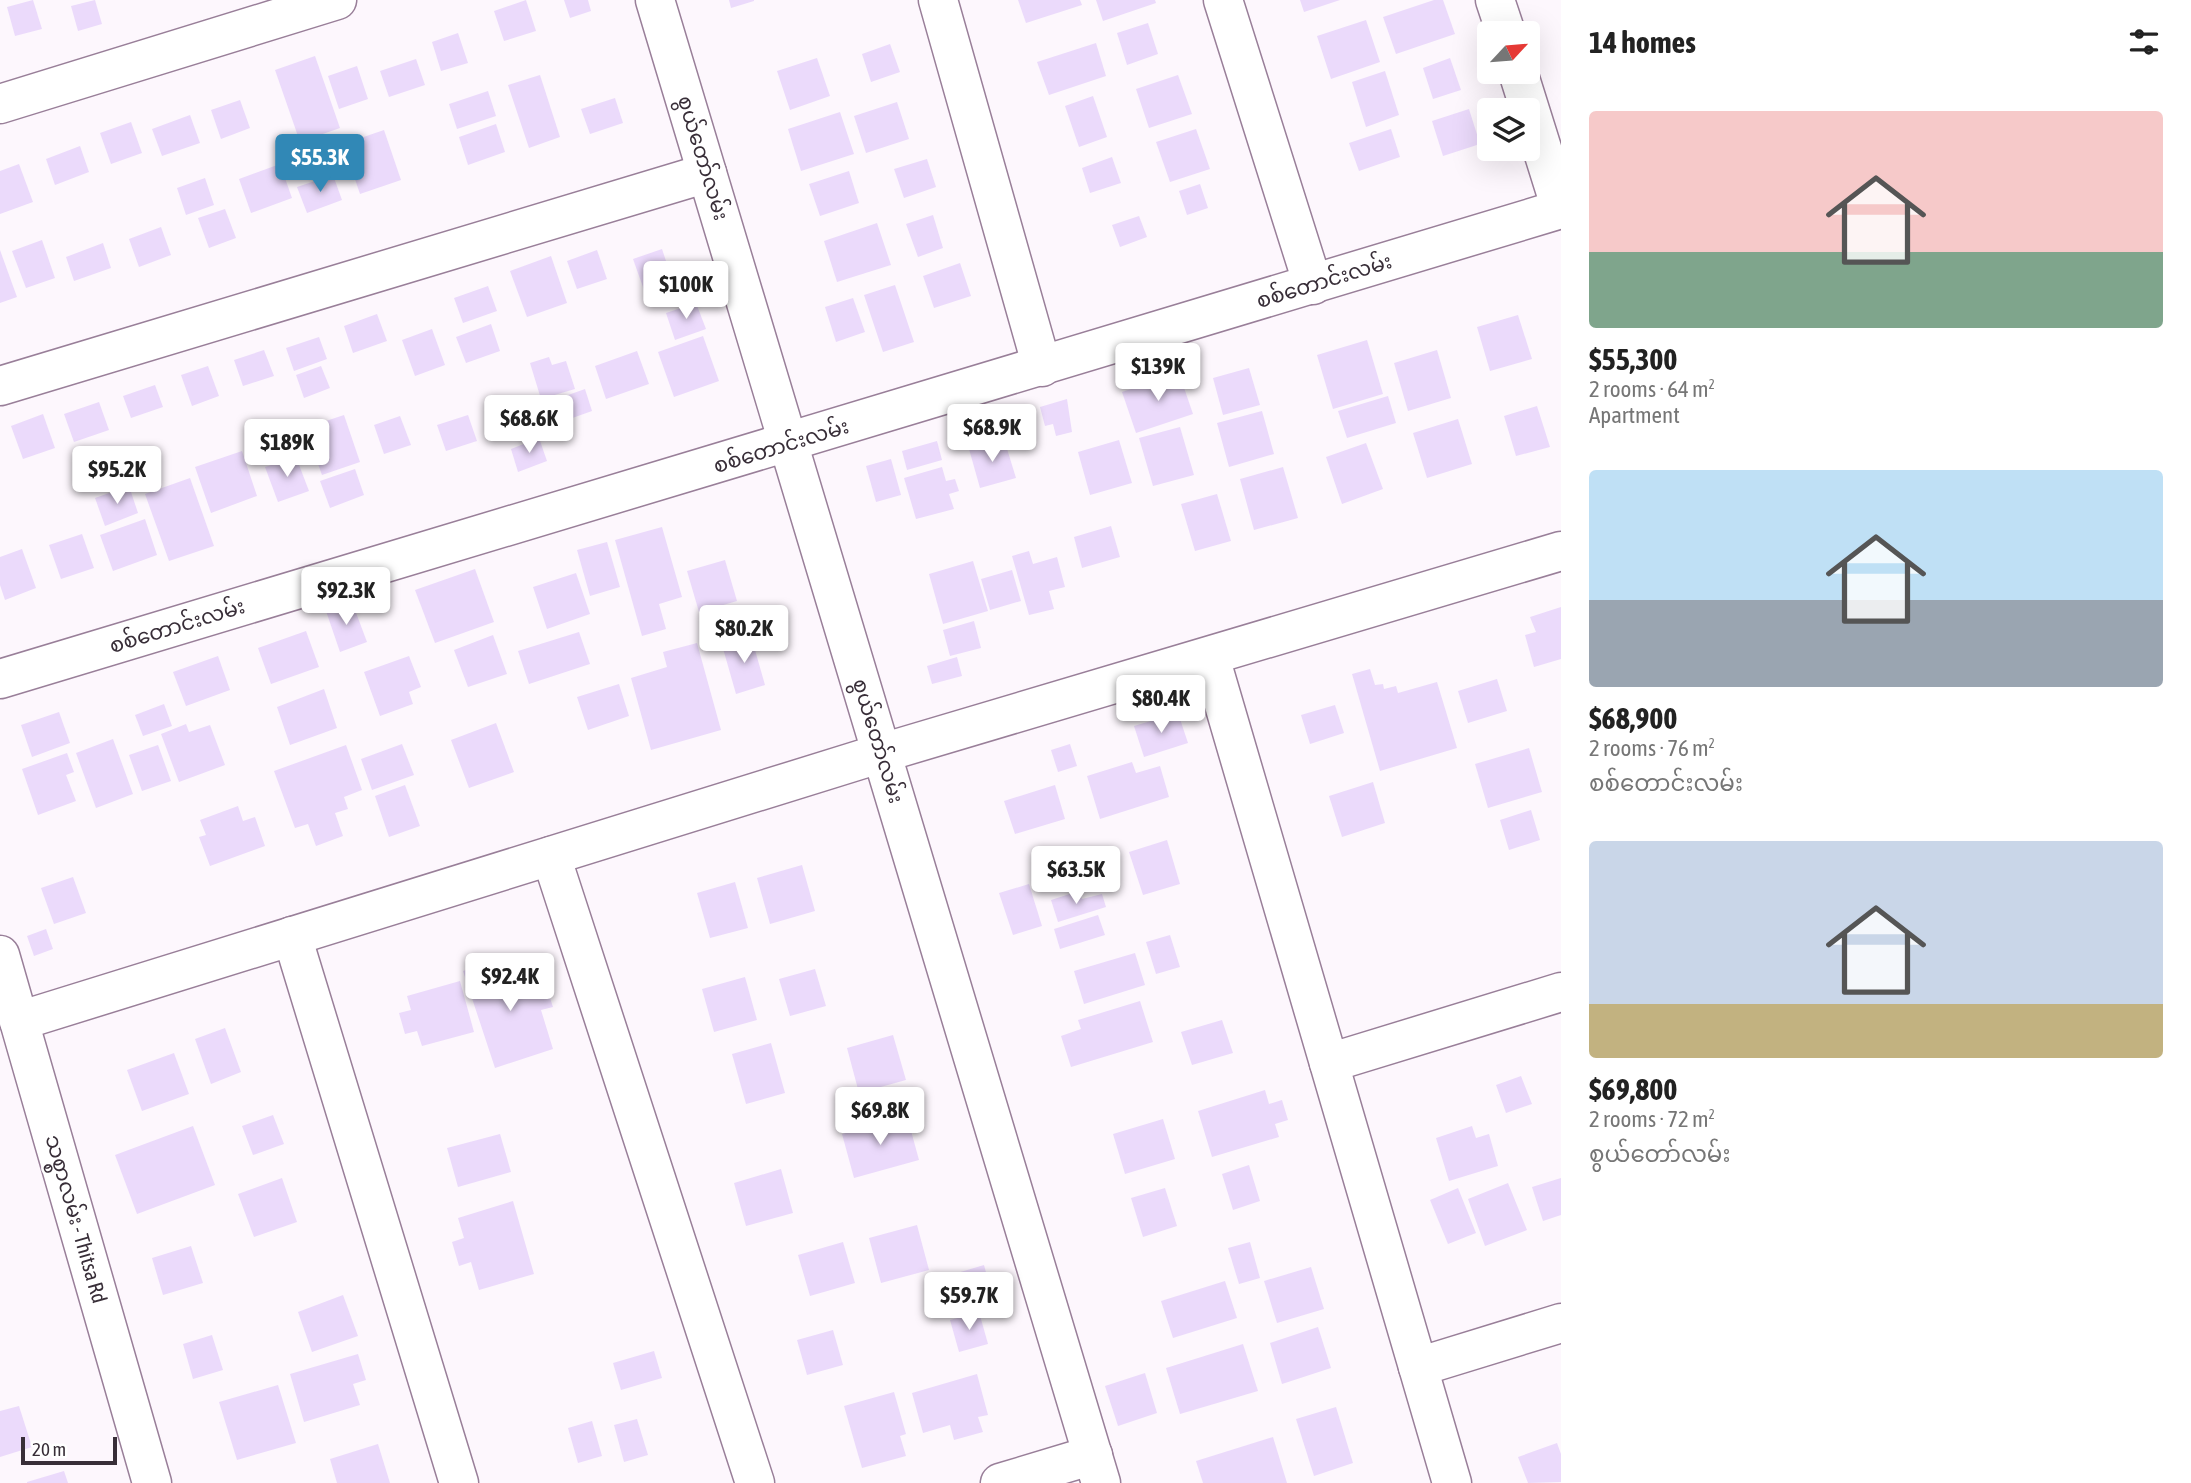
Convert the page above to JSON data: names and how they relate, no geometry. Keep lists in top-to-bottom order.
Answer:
{
  "streets": {
    "street": ["စွယ်တော်လမ်း", "စစ်တောင်းလမ်း", "သစ္စာလမ်း - Thitsa Rd"]
  },
  "crossings": [
    ["စွယ်တော်လမ်း", "စစ်တောင်းလမ်း"]
  ],
  "scale_bar": "20 m",
  "north": "top right",
  "page": {
    "heading": "14 homes",
    "list": [
      {
        "name": "$55,300",
        "note": "2 rooms · 64 m² · Apartment"
      },
      {
        "name": "$68,900",
        "note": "2 rooms · 76 m² · စစ်တောင်းလမ်း"
      },
      {
        "name": "$69,800",
        "note": "2 rooms · 72 m² · စွယ်တော်လမ်း"
      }
    ],
    "price": [
      "$55.3K",
      "$100K",
      "$139K",
      "$68.6K",
      "$68.9K",
      "$189K",
      "$95.2K",
      "$92.3K",
      "$80.2K",
      "$80.4K",
      "$63.5K",
      "$92.4K",
      "$69.8K",
      "$59.7K"
    ],
    "scale": "20 m"
  }
}
